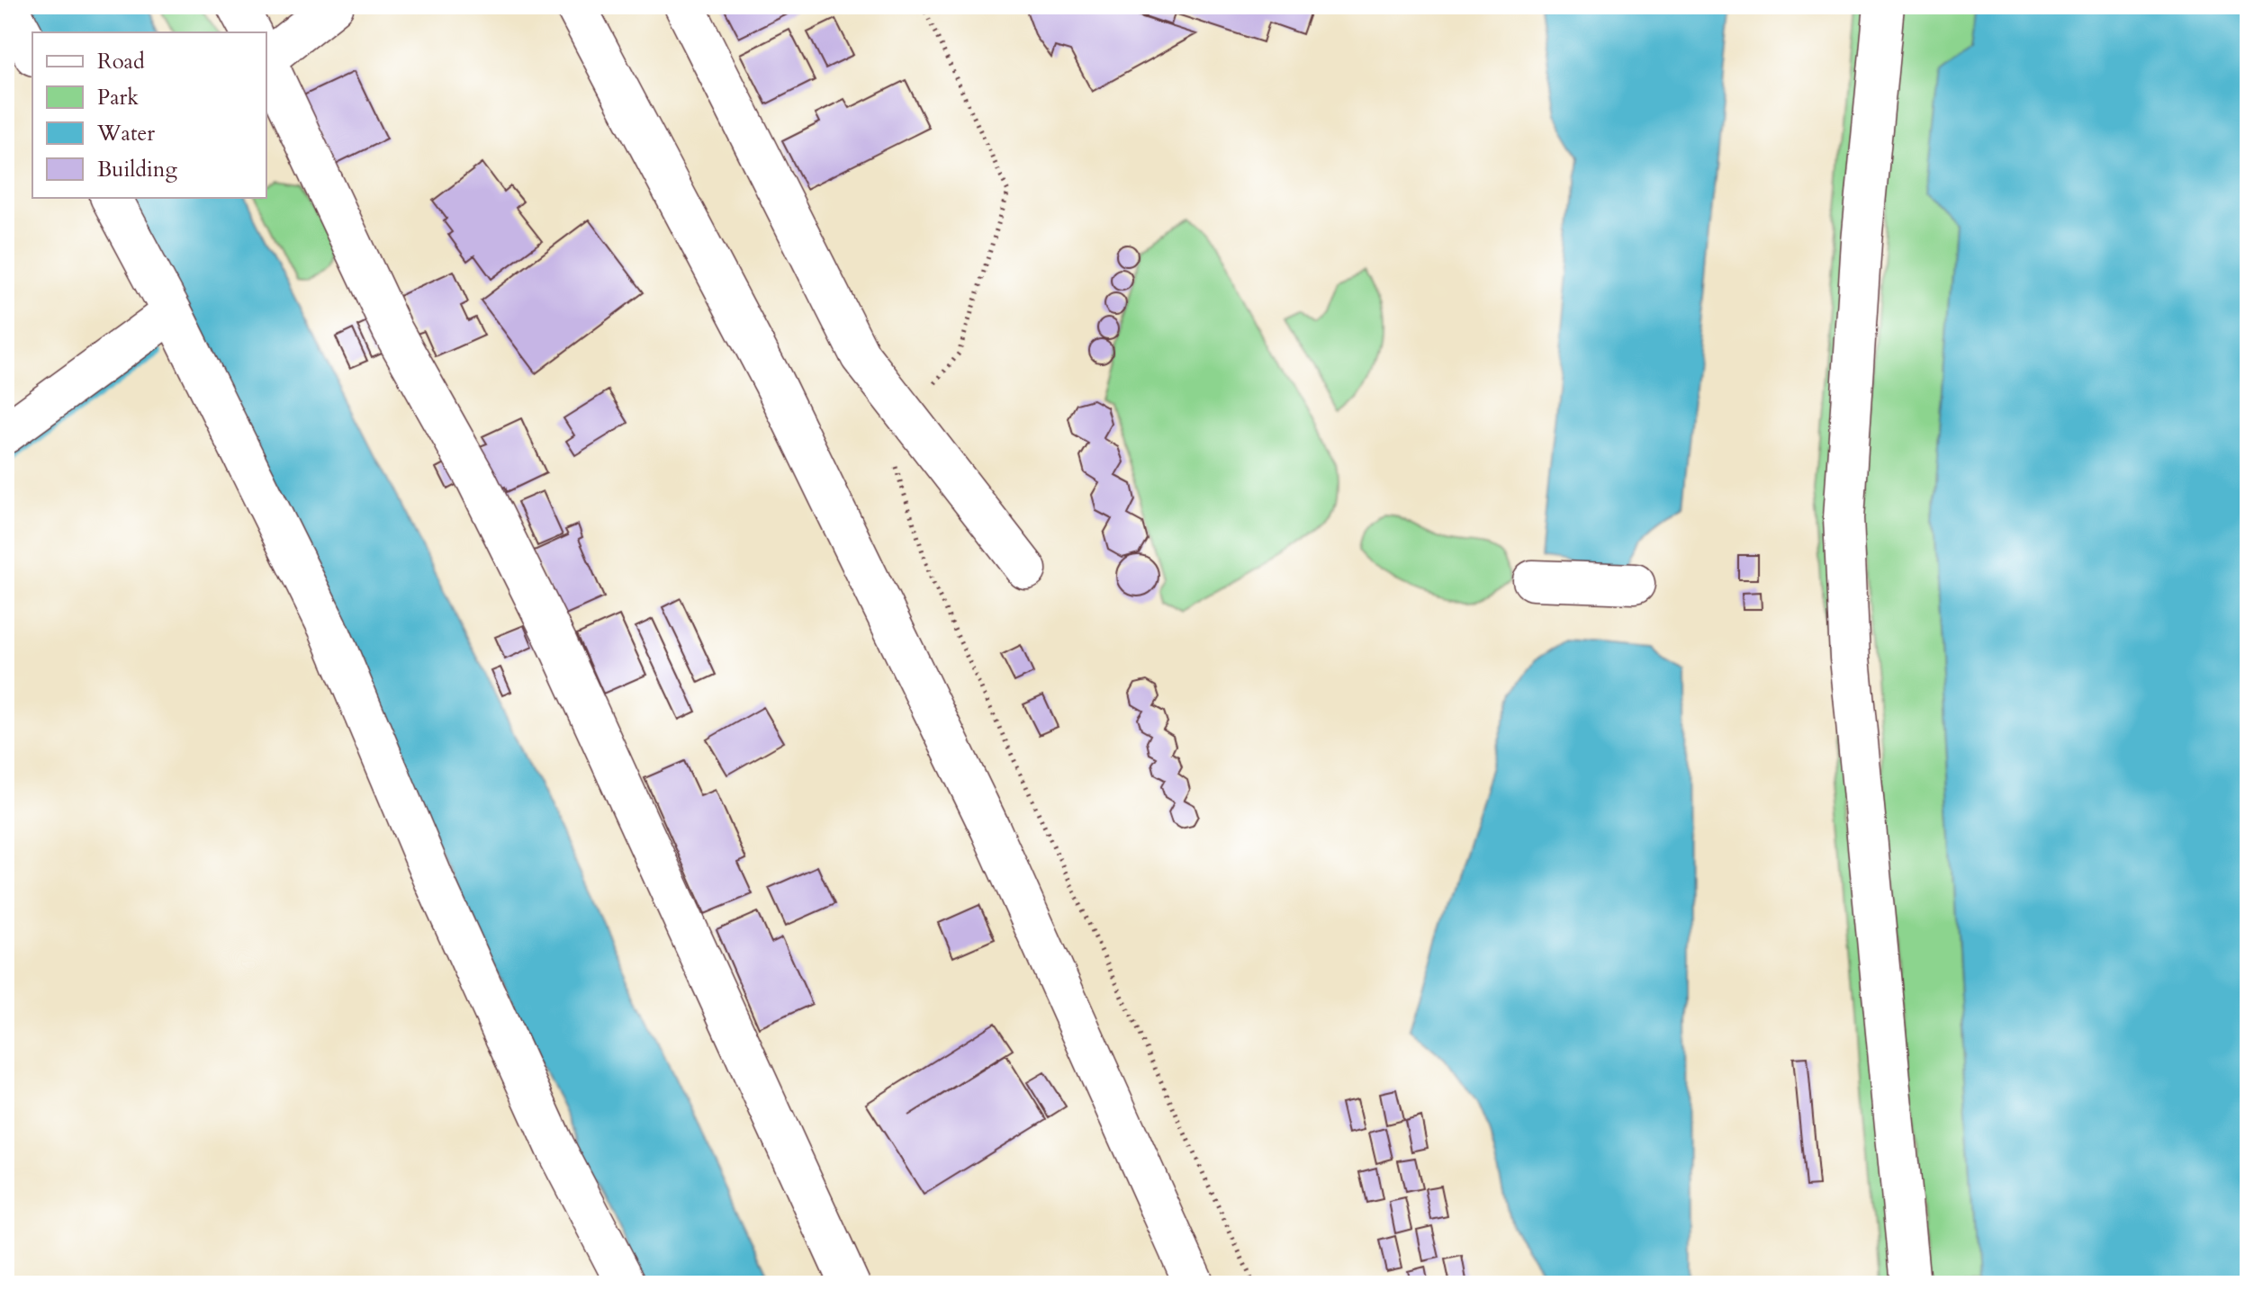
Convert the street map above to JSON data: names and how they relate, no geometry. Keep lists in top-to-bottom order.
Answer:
{
  "legend": [
    "Road",
    "Park",
    "Water",
    "Building"
  ]
}
